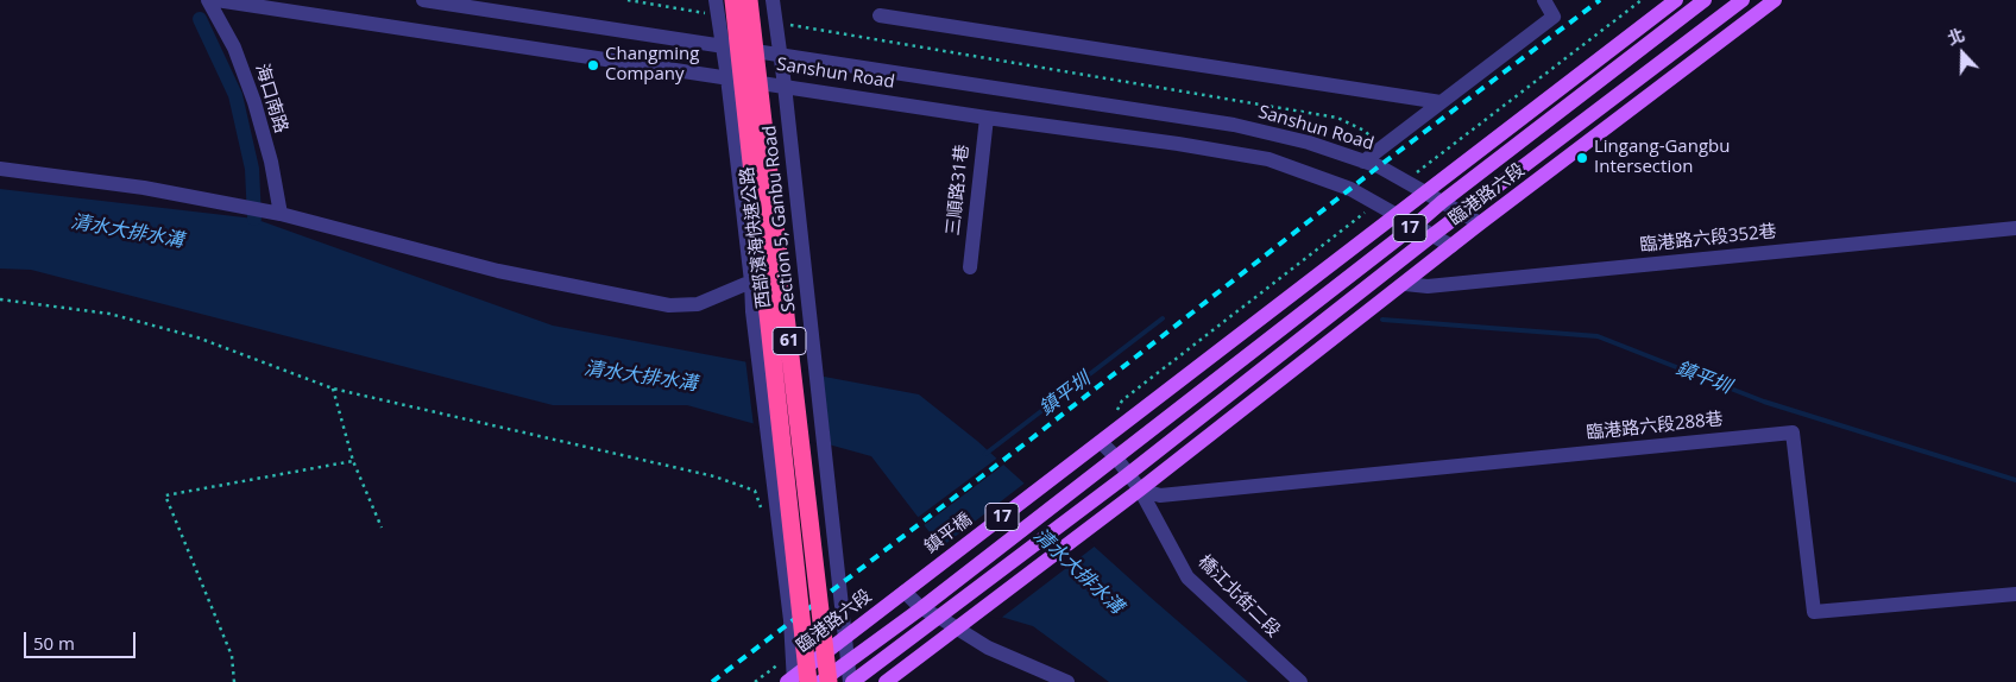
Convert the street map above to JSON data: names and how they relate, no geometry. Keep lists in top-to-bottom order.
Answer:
{
  "streets": {
    "highway": ["西部濱海快速公路", "61"],
    "main road": ["臨港路六段", "17", "鎮平橋"],
    "street": [
      "Sanshun Road",
      "海口南路",
      "三順路31巷",
      "Section 5, Ganbu Road",
      "臨港路六段352巷",
      "臨港路六段288巷",
      "橋江北街二段"
    ]
  },
  "crossings": [
    ["Sanshun Road", "三順路31巷"],
    ["Sanshun Road", "臨港路六段"],
    ["Sanshun Road", "Section 5, Ganbu Road"],
    ["Sanshun Road", "17"],
    ["臨港路六段", "Section 5, Ganbu Road"],
    ["臨港路六段", "17"],
    ["臨港路六段", "西部濱海快速公路"],
    ["臨港路六段", "臨港路六段352巷"],
    ["臨港路六段", "臨港路六段288巷"],
    ["臨港路六段", "鎮平橋"],
    ["臨港路六段", "橋江北街二段"],
    ["Section 5, Ganbu Road", "17"],
    ["Section 5, Ganbu Road", "西部濱海快速公路"],
    ["17", "臨港路六段288巷"],
    ["17", "鎮平橋"],
    ["17", "橋江北街二段"],
    ["臨港路六段288巷", "橋江北街二段"],
    ["鎮平橋", "橋江北街二段"]
  ],
  "water": ["清水大排水溝", "鎮平圳"],
  "places": ["Changming Company", "Lingang-Gangbu Intersection"],
  "scale_bar": "50 m",
  "north": "top"
}
